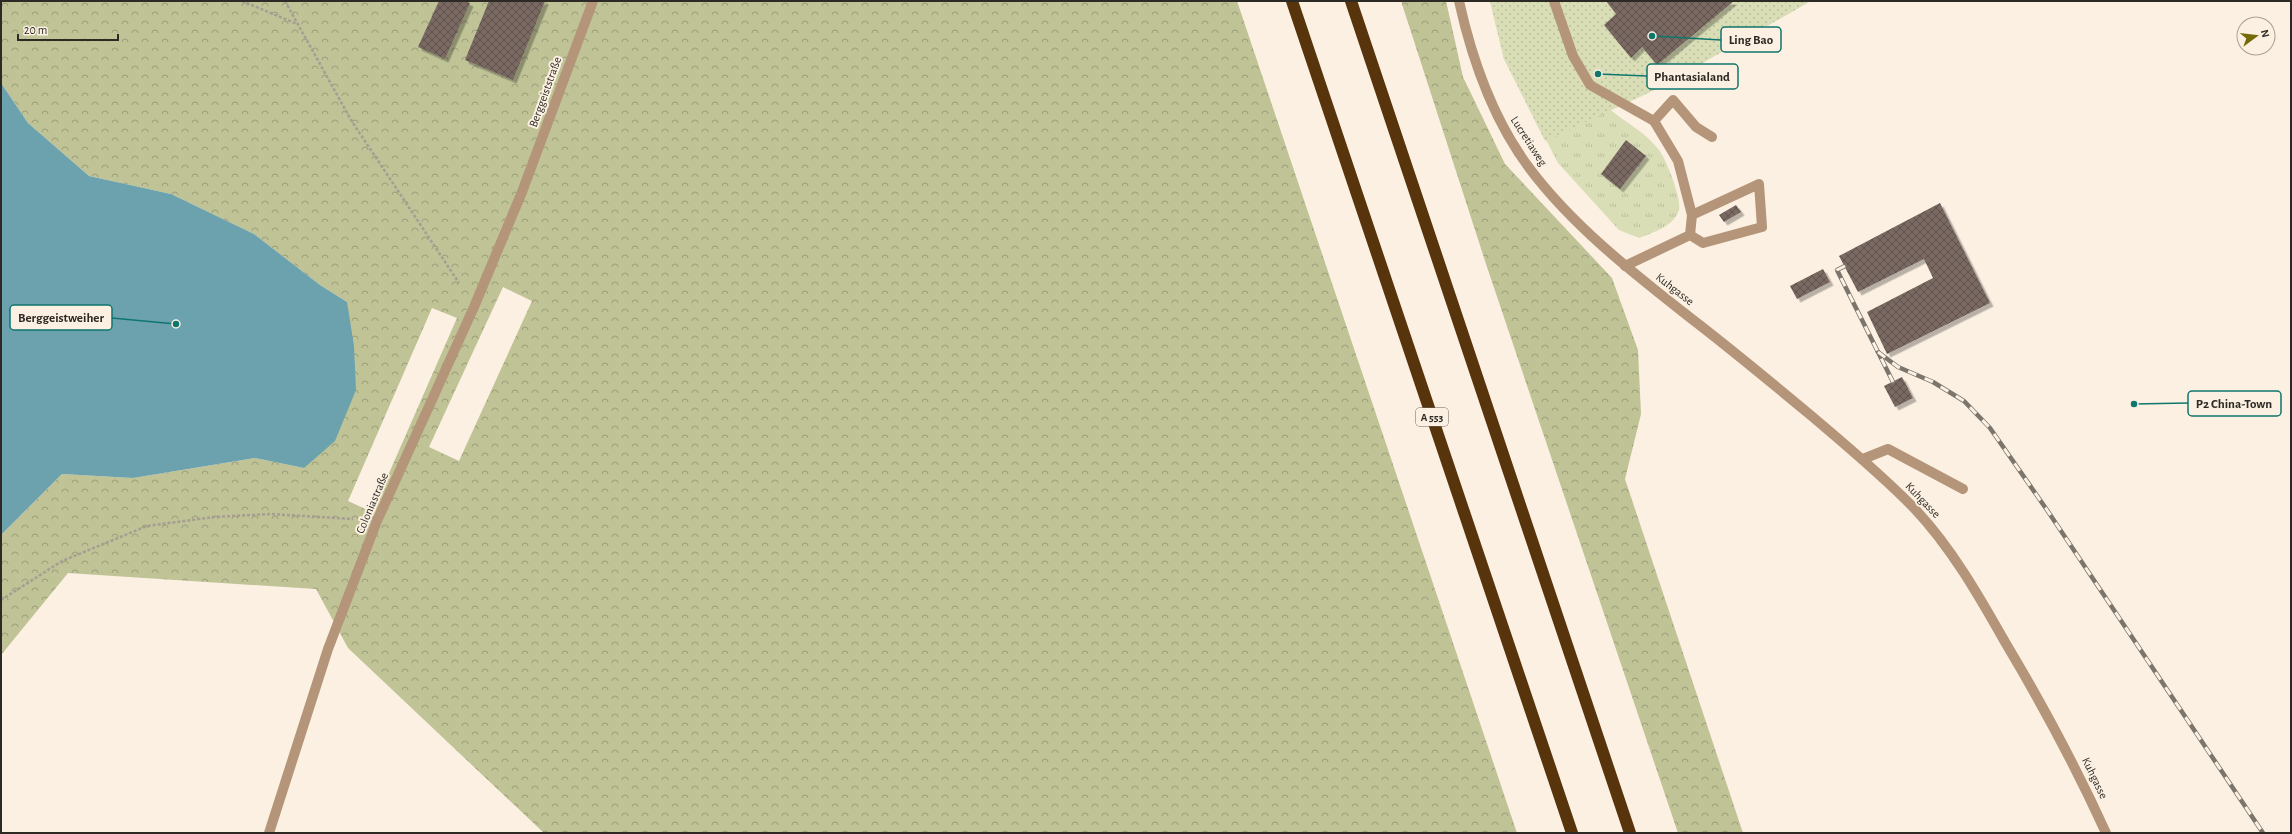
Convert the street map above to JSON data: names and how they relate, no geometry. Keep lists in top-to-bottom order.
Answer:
{
  "streets": {
    "highway": ["A 553"],
    "street": [
      "Berggeiststraße",
      "Lucretiaweg",
      "Kuhgasse",
      "Coloniastraße"
    ]
  },
  "crossings": [
    ["Berggeiststraße", "Coloniastraße"],
    ["Lucretiaweg", "Kuhgasse"]
  ],
  "places": [
    "Ling Bao",
    "Phantasialand",
    "Berggeistweiher",
    "P2 China-Town"
  ],
  "scale_bar": "20 m",
  "north": "right"
}
